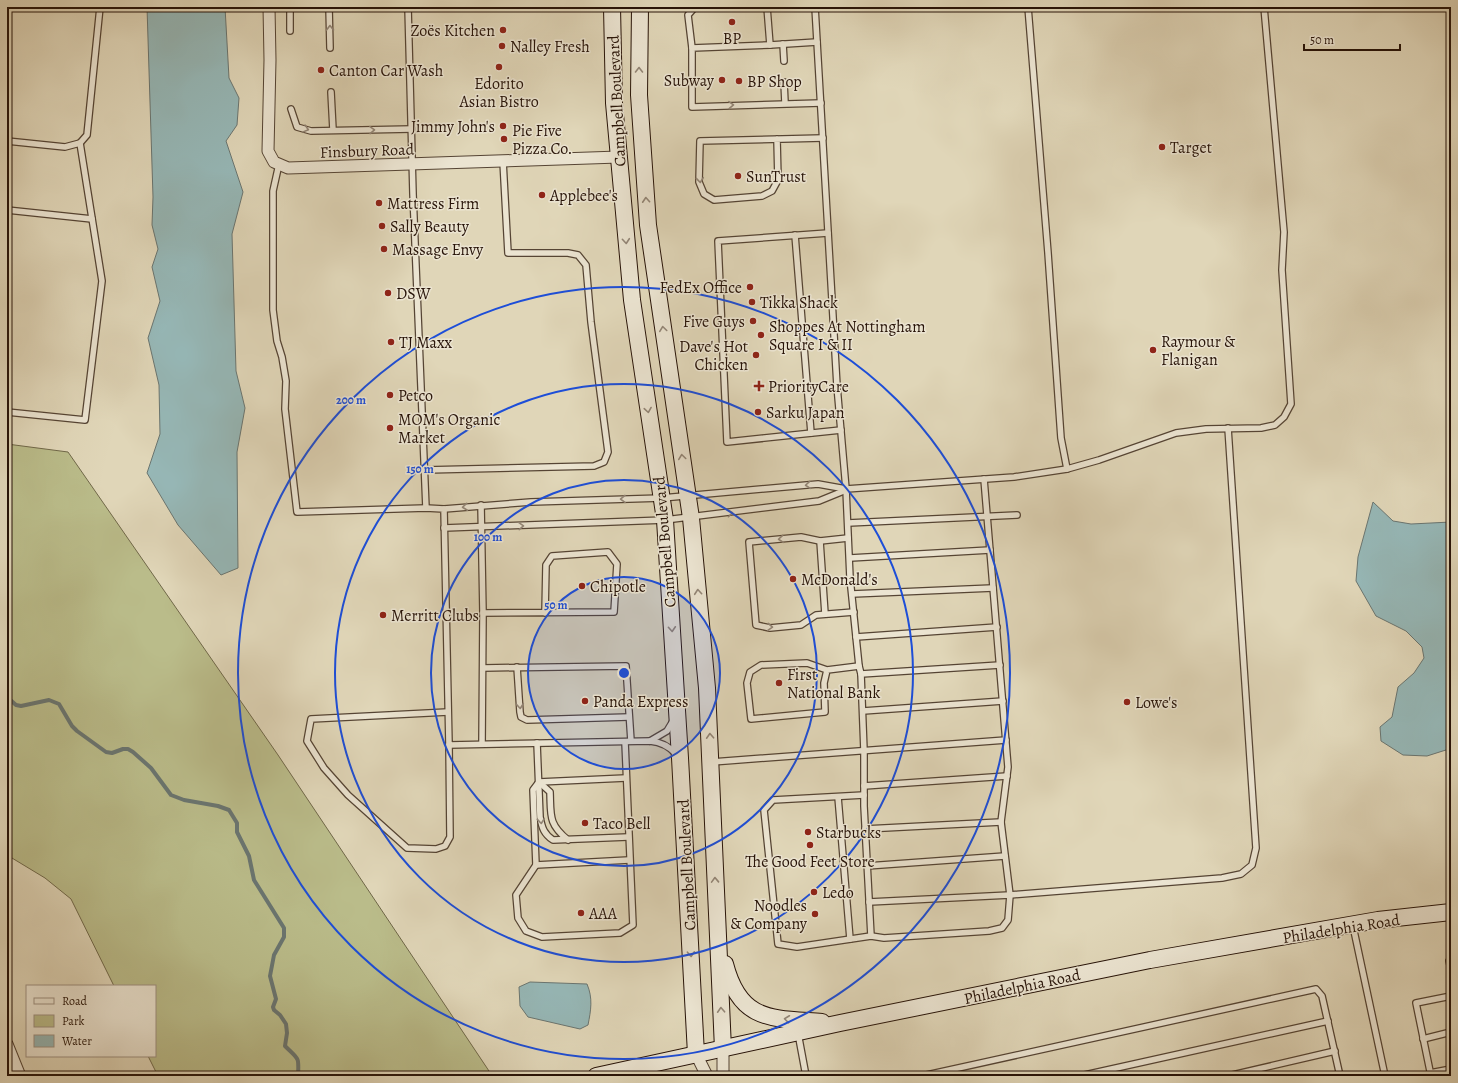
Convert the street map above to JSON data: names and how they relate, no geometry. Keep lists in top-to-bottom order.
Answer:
{
  "streets": {
    "main road": ["Campbell Boulevard", "Philadelphia Road"],
    "street": ["Finsbury Road"]
  },
  "crossings": [
    ["Campbell Boulevard", "Finsbury Road"],
    ["Campbell Boulevard", "Philadelphia Road"]
  ],
  "places": {
    "other": [
      "BP",
      "Zoës Kitchen",
      "Nalley Fresh",
      "Edorito Asian Bistro",
      "Canton Car Wash",
      "Subway",
      "BP Shop",
      "Jimmy John's",
      "Pie Five Pizza Co.",
      "Target",
      "SunTrust",
      "Applebee's",
      "Mattress Firm",
      "Sally Beauty",
      "Massage Envy",
      "FedEx Office",
      "DSW",
      "Tikka Shack",
      "Five Guys",
      "Shoppes At Nottingham Square I & II",
      "TJ Maxx",
      "Raymour & Flanigan",
      "Dave's Hot Chicken",
      "Petco",
      "Sarku Japan",
      "MOM's Organic Market",
      "McDonald's",
      "Chipotle",
      "Merritt Clubs",
      "First National Bank",
      "Panda Express",
      "Lowe's",
      "Taco Bell",
      "Starbucks",
      "The Good Feet Store",
      "Ledo",
      "AAA",
      "Noodles & Company"
    ],
    "health": ["PriorityCare"]
  },
  "legend": ["Road", "Park", "Water"],
  "scale_bar": "50 m",
  "rings": [
    "200 m",
    "150 m",
    "100 m",
    "50 m"
  ]
}
